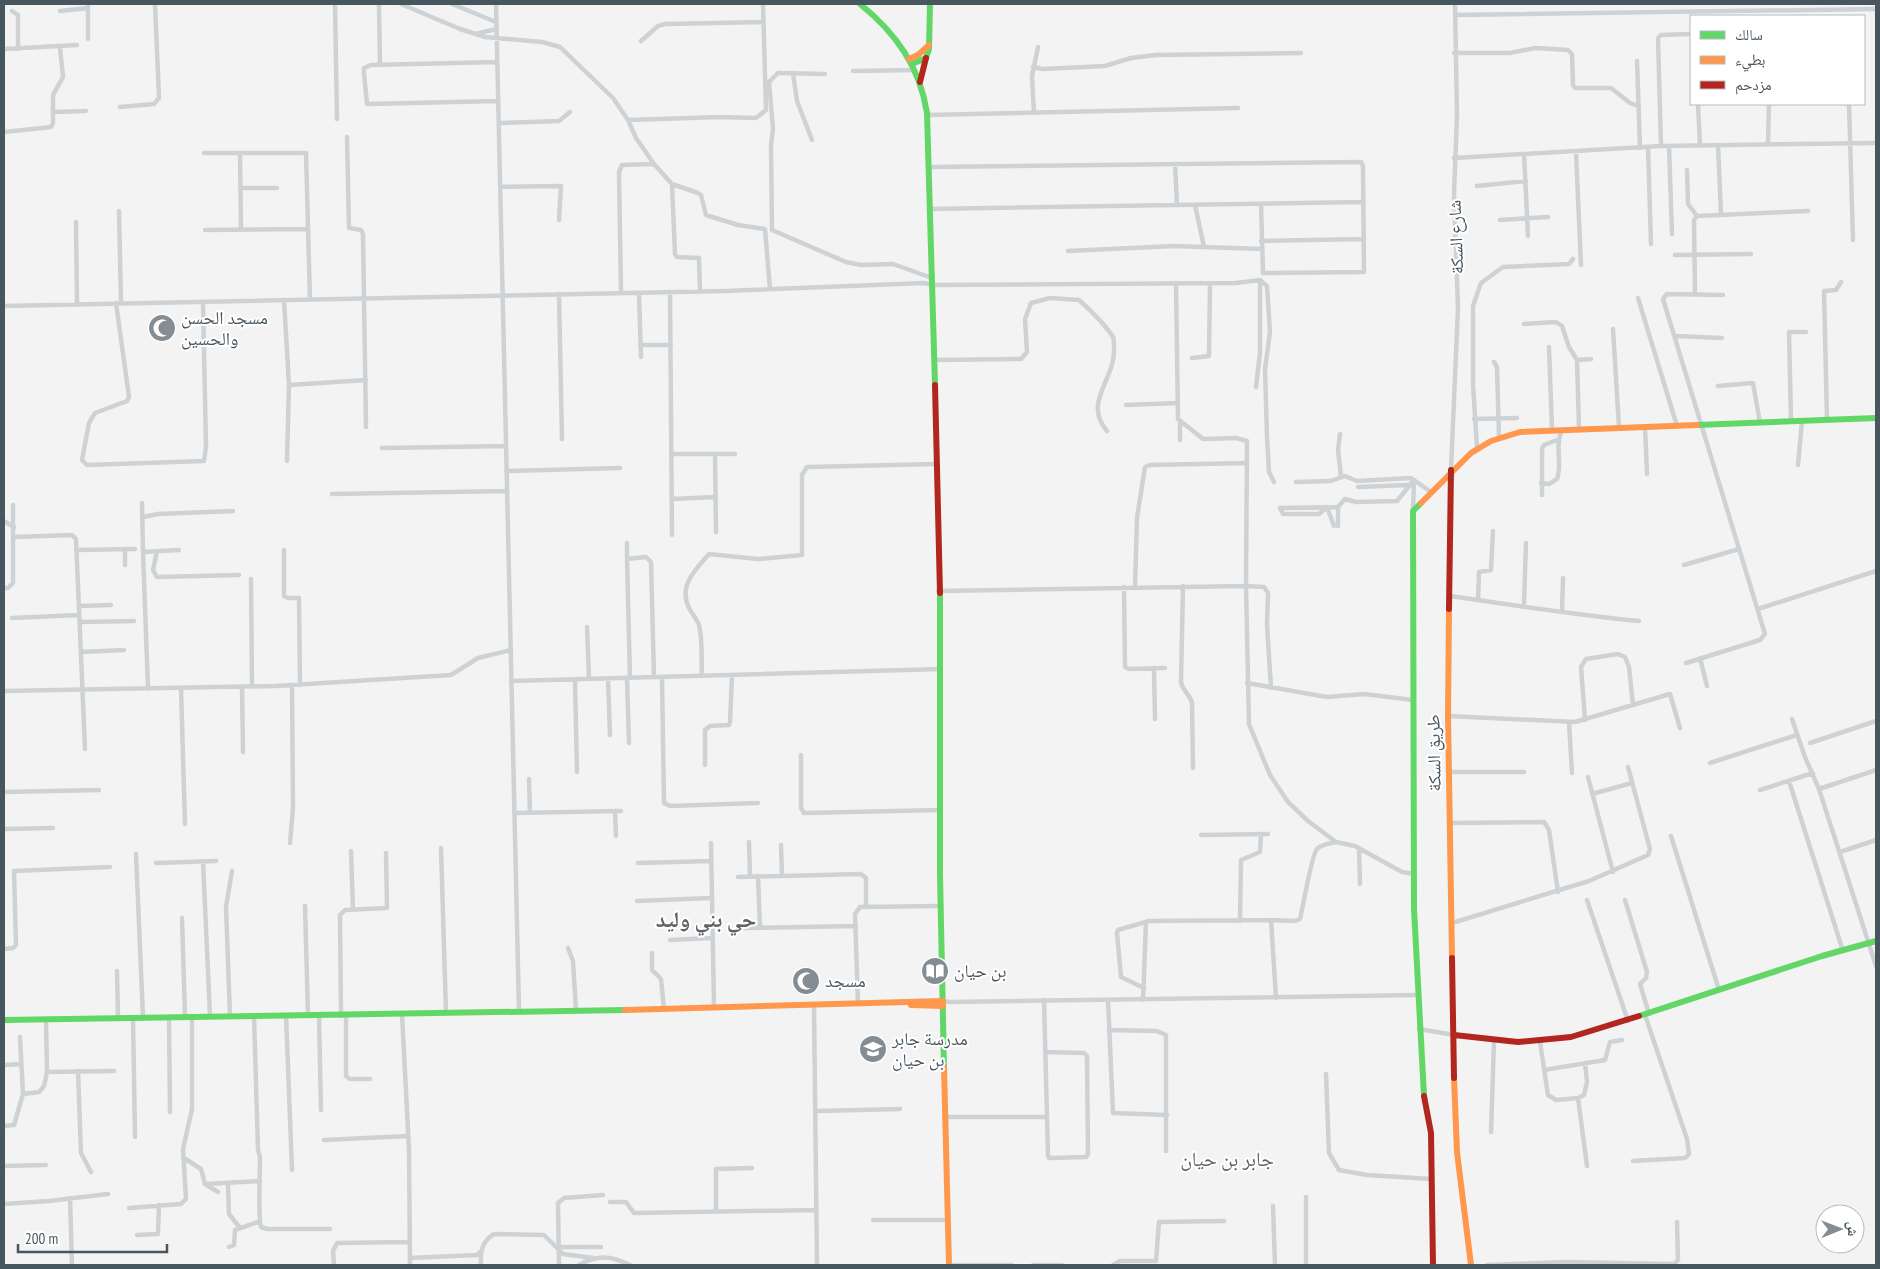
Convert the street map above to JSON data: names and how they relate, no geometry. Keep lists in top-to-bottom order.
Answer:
{
  "streets": {
    "main road": ["طريق السكة"],
    "street": ["شارع السكة"]
  },
  "crossings": [
    ["شارع السكة", "طريق السكة"]
  ],
  "districts": ["حي بني وليد", "جابر بن حيان"],
  "places": {
    "mosque": ["مسجد الحسن والحسين", "مسجد"],
    "library": ["بن حيان"],
    "school or university": ["مدرسة جابر بن حيان"]
  },
  "legend": ["سالك", "بطيء", "مزدحم"],
  "scale_bar": "200 m",
  "north": "right"
}
